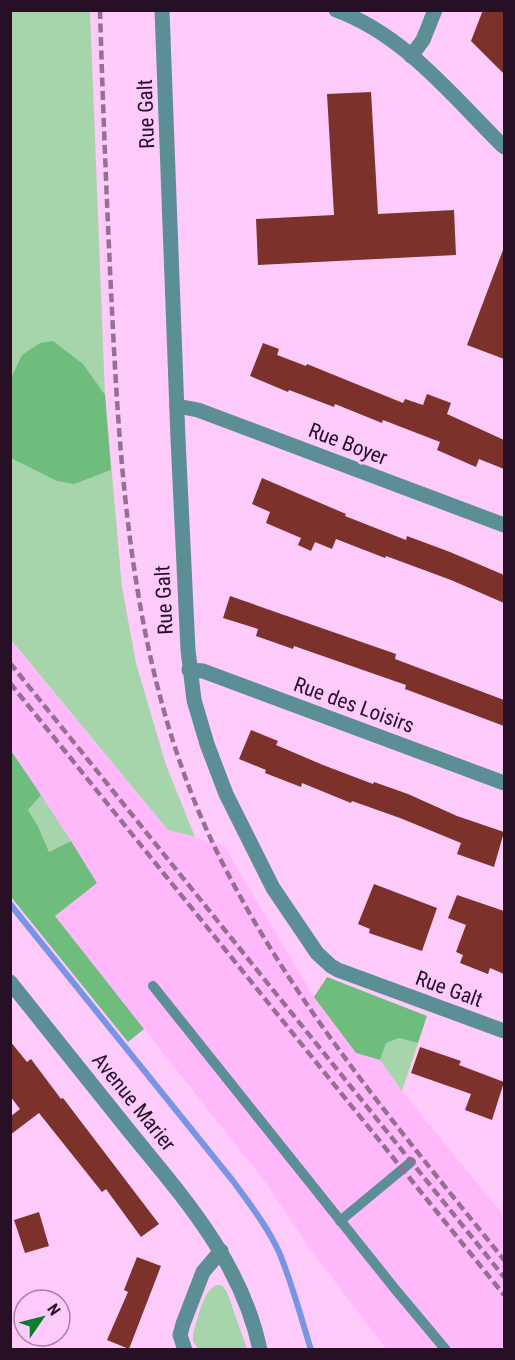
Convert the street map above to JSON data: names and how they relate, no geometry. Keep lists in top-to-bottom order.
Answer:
{
  "streets": {
    "street": [
      "Rue Galt",
      "Rue Boyer",
      "Rue des Loisirs",
      "Avenue Marier"
    ]
  },
  "crossings": [
    ["Rue Galt", "Rue Boyer"],
    ["Rue Galt", "Rue des Loisirs"]
  ],
  "north": "top right"
}
